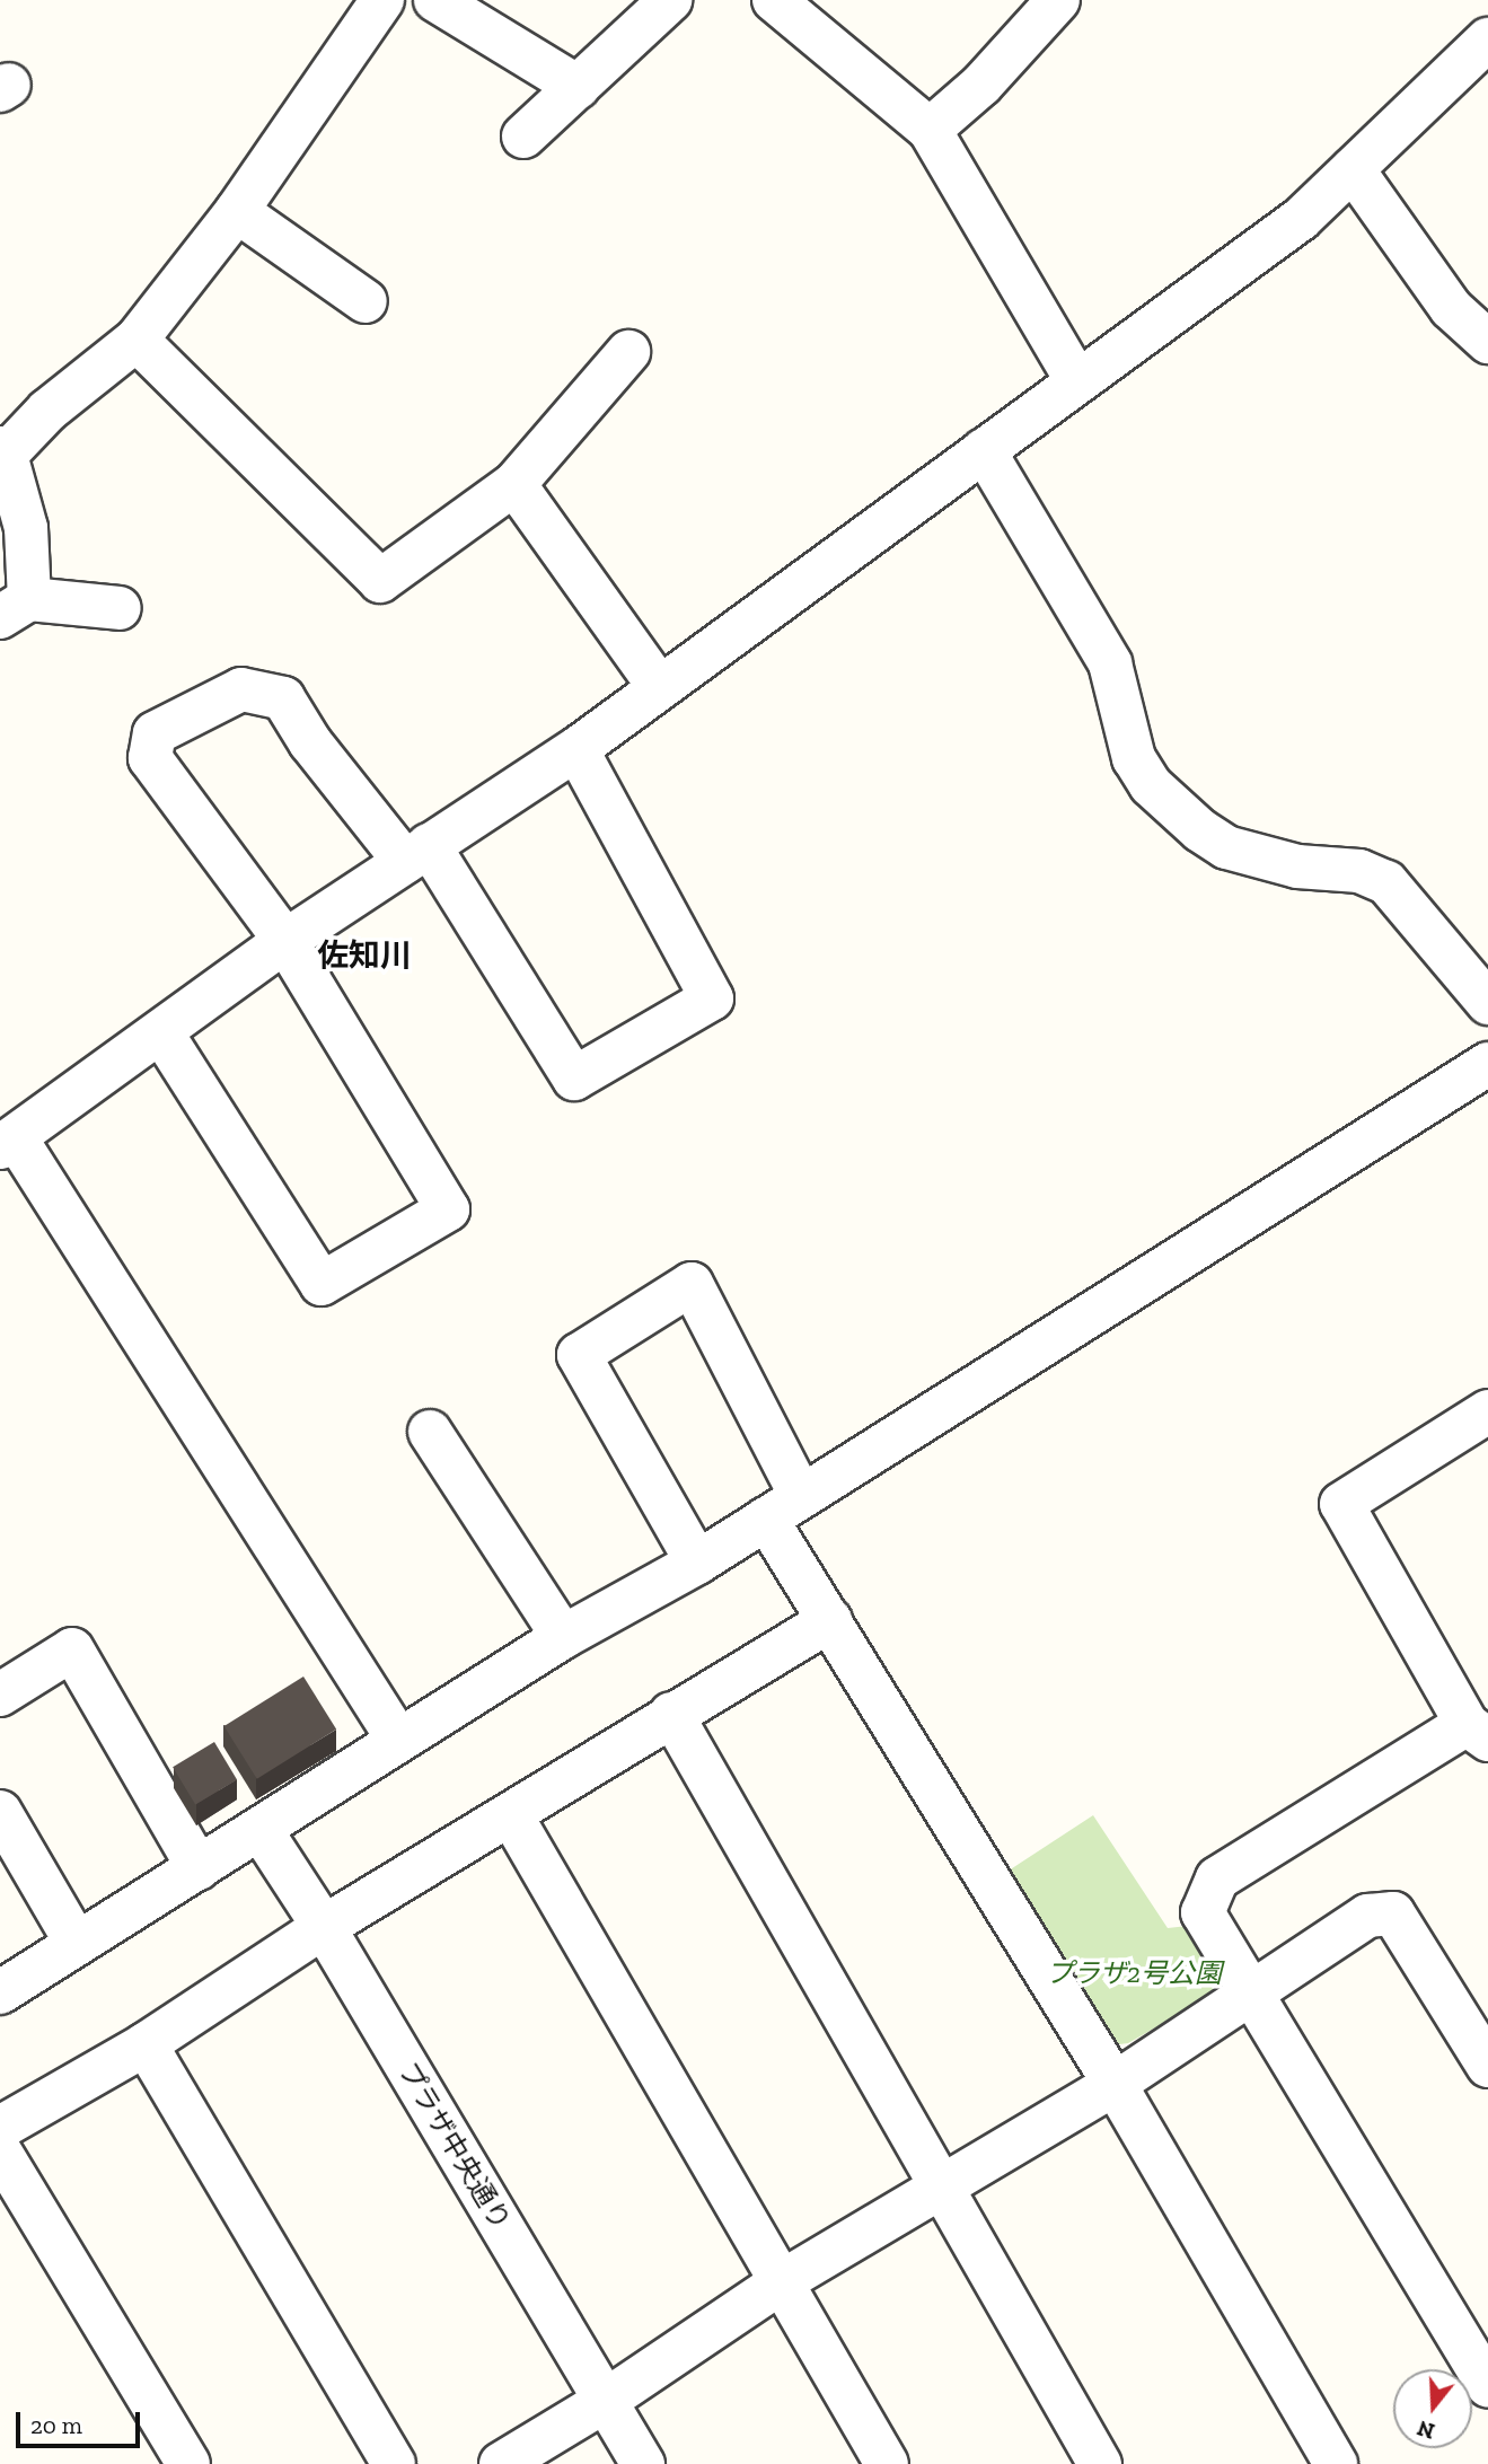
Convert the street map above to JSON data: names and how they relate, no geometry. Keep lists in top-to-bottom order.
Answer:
{
  "streets": {
    "street": ["プラザ中央通り"]
  },
  "districts": ["佐知川"],
  "parks": ["プラザ2号公園"],
  "scale_bar": "20 m",
  "north": "bottom"
}
